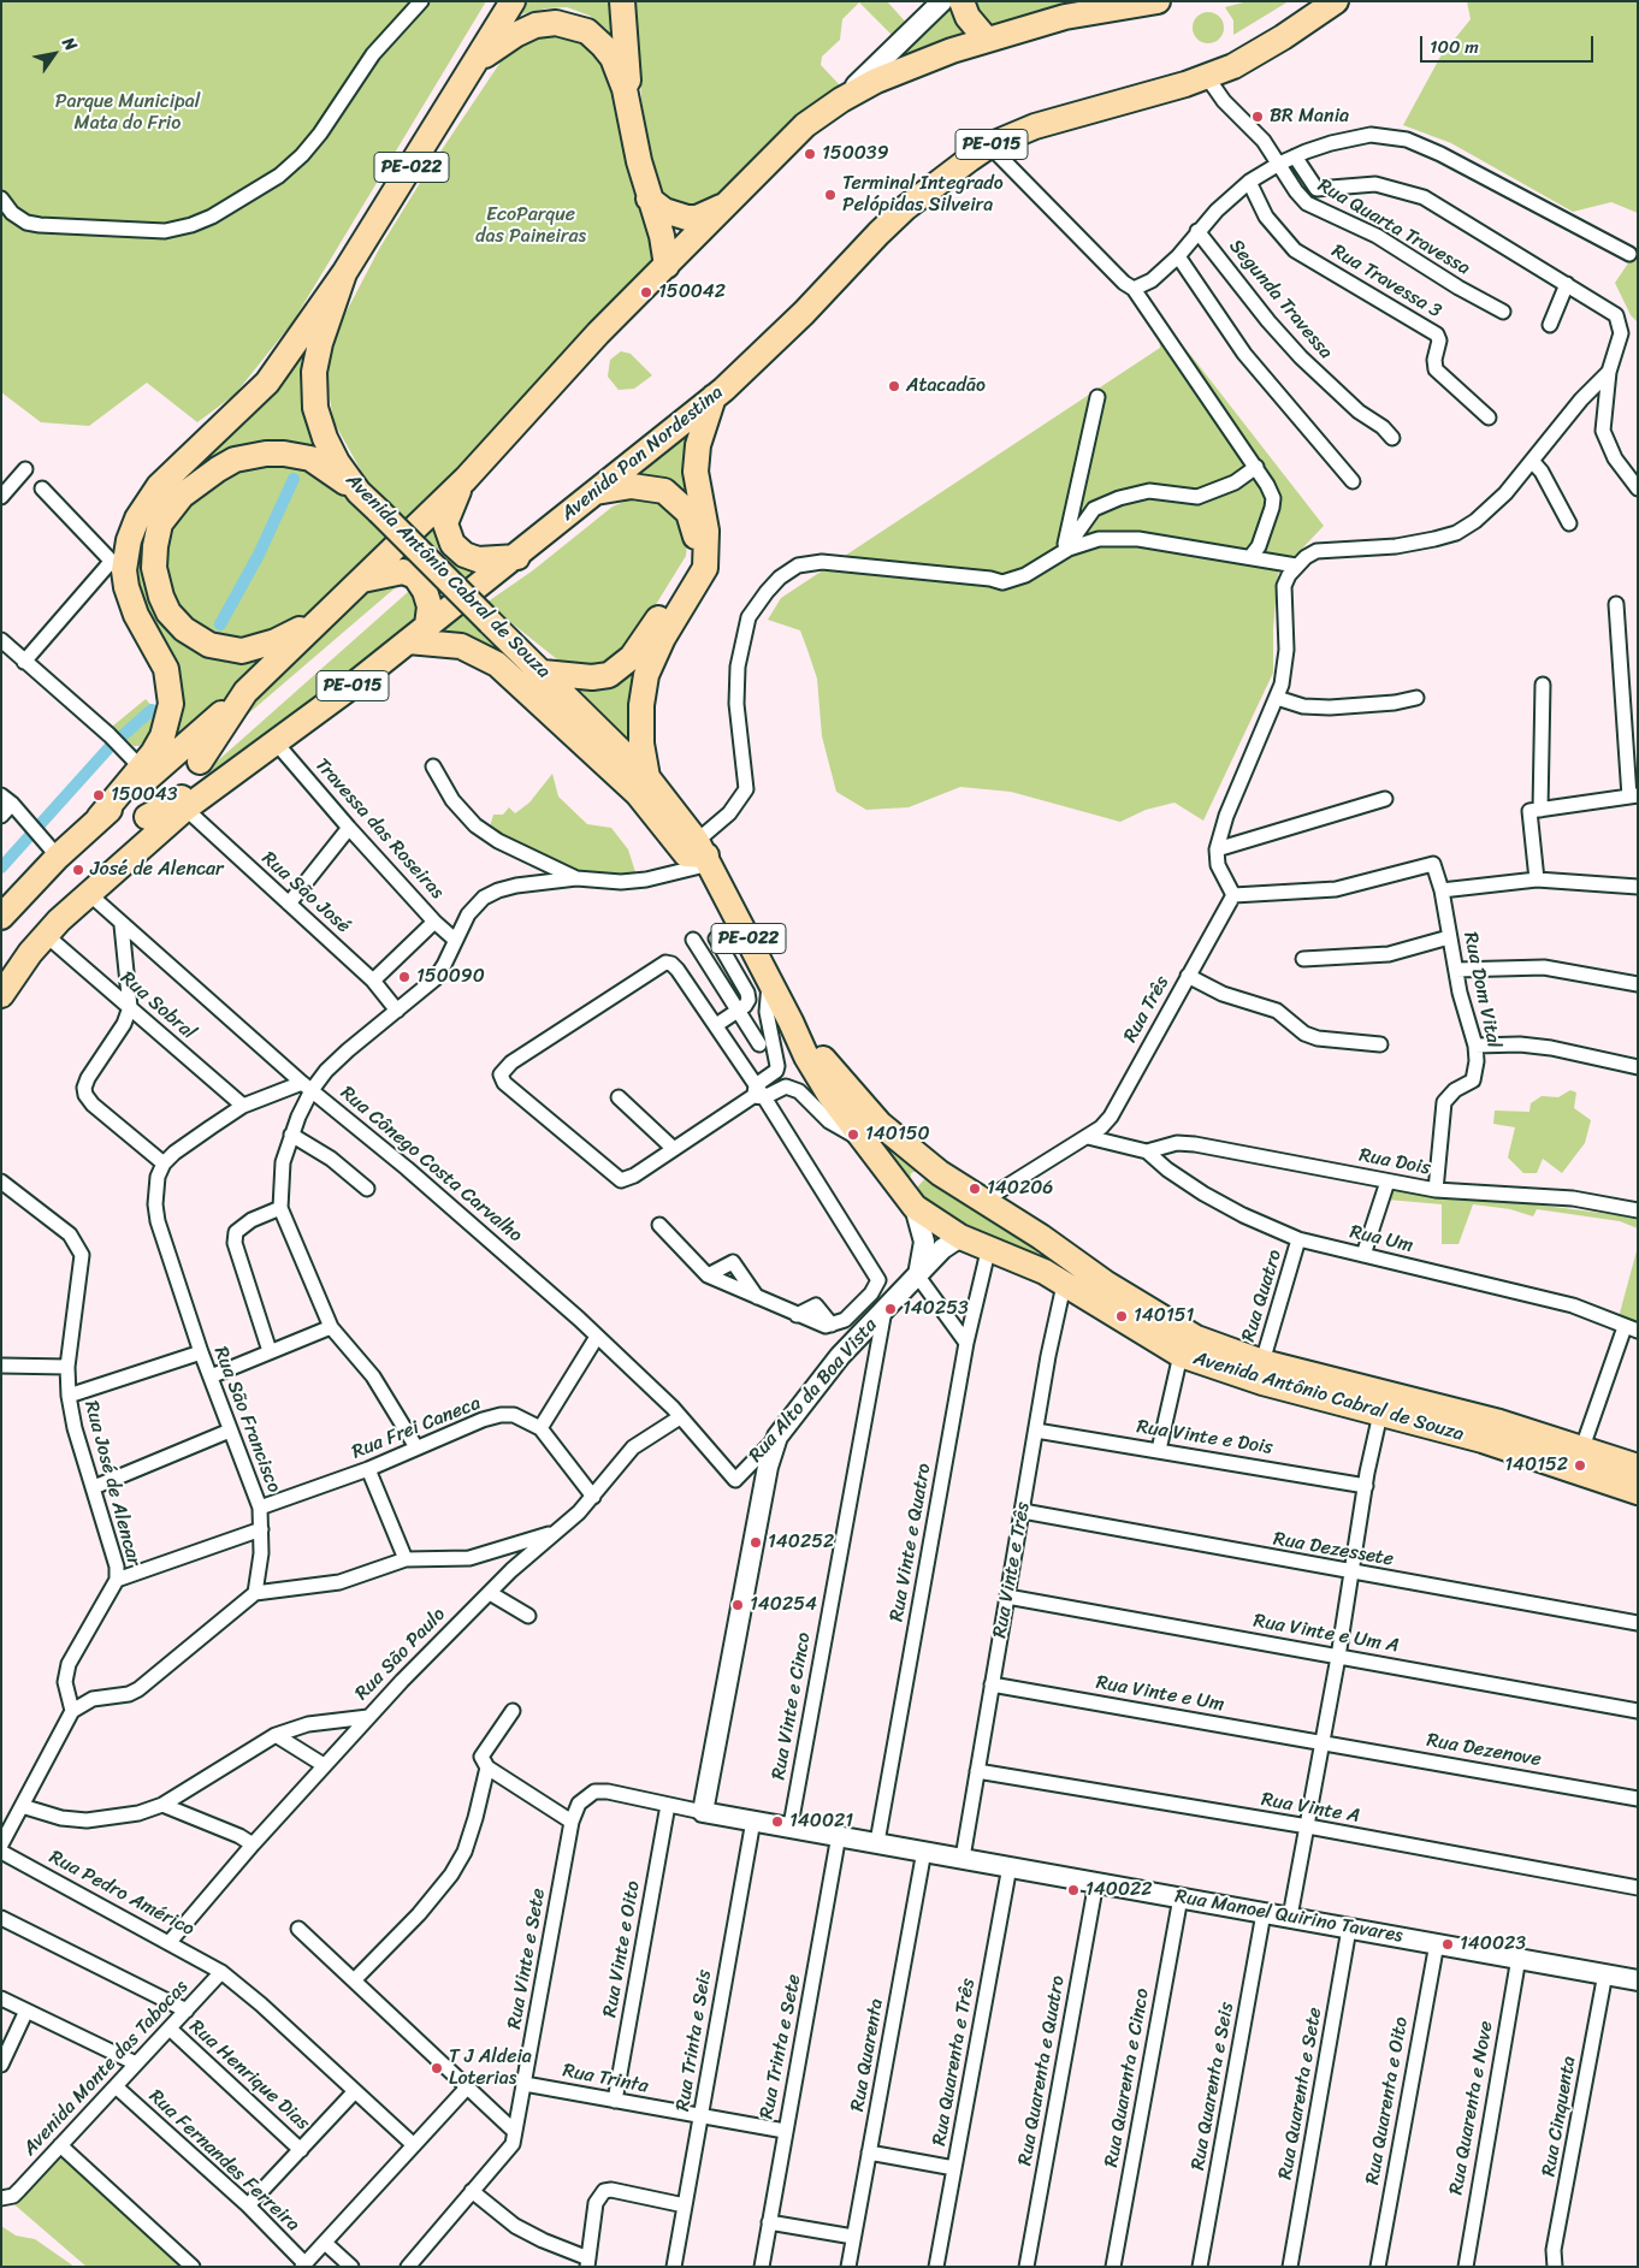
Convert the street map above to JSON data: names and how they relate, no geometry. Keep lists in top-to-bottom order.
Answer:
{
  "streets": {
    "highway": [
      "PE-015",
      "PE-022",
      "Avenida Pan Nordestina",
      "Avenida Antônio Cabral de Souza"
    ],
    "main road": ["Rua Alto da Boa Vista", "Rua Manoel Quirino Tavares"],
    "street": [
      "Rua Quarta Travessa",
      "Rua Travessa 3",
      "Segunda Travessa",
      "Travessa das Roseiras",
      "Rua São José",
      "Rua Dom Vital",
      "Rua Sobral",
      "Rua Três",
      "Rua Dois",
      "Rua Cônego Costa Carvalho",
      "Rua Um",
      "Rua Quatro",
      "Rua São Francisco",
      "Rua Frei Caneca",
      "Rua Vinte e Dois",
      "Rua José de Alencar",
      "Rua Vinte e Quatro",
      "Rua Dezessete",
      "Rua Vinte e Três",
      "Rua Vinte e Um A",
      "Rua São Paulo",
      "Rua Vinte e Um",
      "Rua Vinte e Cinco",
      "Rua Dezenove",
      "Rua Vinte A",
      "Rua Pedro Américo",
      "Rua Vinte e Oito",
      "Rua Vinte e Sete",
      "Rua Trinta e Seis",
      "Rua Trinta e Sete",
      "Rua Quarenta",
      "Rua Quarenta e Três",
      "Avenida Monte das Tabocas",
      "Rua Quarenta e Quatro",
      "Rua Henrique Dias",
      "Rua Quarenta e Cinco",
      "Rua Trinta",
      "Rua Quarenta e Seis",
      "Rua Quarenta e Sete",
      "Rua Quarenta e Oito",
      "Rua Quarenta e Nove",
      "Rua Cinquenta",
      "Rua Fernandes Ferreira"
    ]
  },
  "crossings": [
    ["Rua Quarta Travessa", "Avenida Pan Nordestina"],
    ["Avenida Pan Nordestina", "Travessa das Roseiras"],
    ["Avenida Pan Nordestina", "Rua São José"],
    ["Avenida Pan Nordestina", "Rua Sobral"],
    ["Avenida Pan Nordestina", "Rua Cônego Costa Carvalho"],
    ["Avenida Antônio Cabral de Souza", "Rua Três"],
    ["Avenida Antônio Cabral de Souza", "Rua Um"],
    ["Avenida Antônio Cabral de Souza", "Rua Quatro"],
    ["Avenida Antônio Cabral de Souza", "Rua Alto da Boa Vista"],
    ["Avenida Antônio Cabral de Souza", "Rua Vinte e Quatro"],
    ["Avenida Antônio Cabral de Souza", "Rua Vinte e Três"],
    ["Rua Dom Vital", "Rua Três"],
    ["Rua Dom Vital", "Rua Dois"],
    ["Rua Dois", "Rua Um"],
    ["Rua Cônego Costa Carvalho", "Rua Alto da Boa Vista"],
    ["Rua Cônego Costa Carvalho", "Rua São Paulo"],
    ["Rua Um", "Rua Quatro"],
    ["Rua Alto da Boa Vista", "Rua Vinte e Cinco"],
    ["Rua São Francisco", "Rua Frei Caneca"],
    ["Rua Frei Caneca", "Rua São Paulo"],
    ["Rua Vinte e Dois", "Rua Vinte e Três"],
    ["Rua Vinte e Quatro", "Rua Manoel Quirino Tavares"],
    ["Rua Dezessete", "Rua Vinte e Três"],
    ["Rua Vinte e Três", "Rua Vinte e Um A"],
    ["Rua Vinte e Três", "Rua Vinte e Um"],
    ["Rua Vinte e Três", "Rua Vinte A"],
    ["Rua Vinte e Três", "Rua Manoel Quirino Tavares"],
    ["Rua São Paulo", "Rua Pedro Américo"],
    ["Rua Vinte e Um", "Rua Dezenove"],
    ["Rua Vinte e Cinco", "Rua Manoel Quirino Tavares"],
    ["Rua Pedro Américo", "Avenida Monte das Tabocas"],
    ["Rua Manoel Quirino Tavares", "Rua Vinte e Oito"],
    ["Rua Manoel Quirino Tavares", "Rua Vinte e Sete"],
    ["Rua Manoel Quirino Tavares", "Rua Trinta e Seis"],
    ["Rua Manoel Quirino Tavares", "Rua Trinta e Sete"],
    ["Rua Manoel Quirino Tavares", "Rua Quarenta"],
    ["Rua Manoel Quirino Tavares", "Rua Quarenta e Três"],
    ["Rua Manoel Quirino Tavares", "Rua Quarenta e Quatro"],
    ["Rua Manoel Quirino Tavares", "Rua Quarenta e Cinco"],
    ["Rua Manoel Quirino Tavares", "Rua Quarenta e Seis"],
    ["Rua Manoel Quirino Tavares", "Rua Quarenta e Sete"],
    ["Rua Manoel Quirino Tavares", "Rua Quarenta e Oito"],
    ["Rua Manoel Quirino Tavares", "Rua Quarenta e Nove"],
    ["Rua Manoel Quirino Tavares", "Rua Cinquenta"],
    ["Rua Vinte e Oito", "Rua Trinta"],
    ["Rua Vinte e Sete", "Rua Trinta"],
    ["Rua Trinta e Seis", "Rua Trinta"],
    ["Rua Trinta e Sete", "Rua Trinta"],
    ["Avenida Monte das Tabocas", "Rua Henrique Dias"],
    ["Avenida Monte das Tabocas", "Rua Fernandes Ferreira"]
  ],
  "parks": ["Parque Municipal Mata do Frio", "EcoParque das Paineiras"],
  "places": [
    "BR Mania",
    "150039",
    "Terminal Integrado Pelópidas Silveira",
    "150042",
    "Atacadão",
    "150043",
    "José de Alencar",
    "150090",
    "140150",
    "140206",
    "140253",
    "140151",
    "140152",
    "140252",
    "140254",
    "140021",
    "140022",
    "140023",
    "T J Aldeia Loterias"
  ],
  "scale_bar": "100 m",
  "north": "top right"
}
